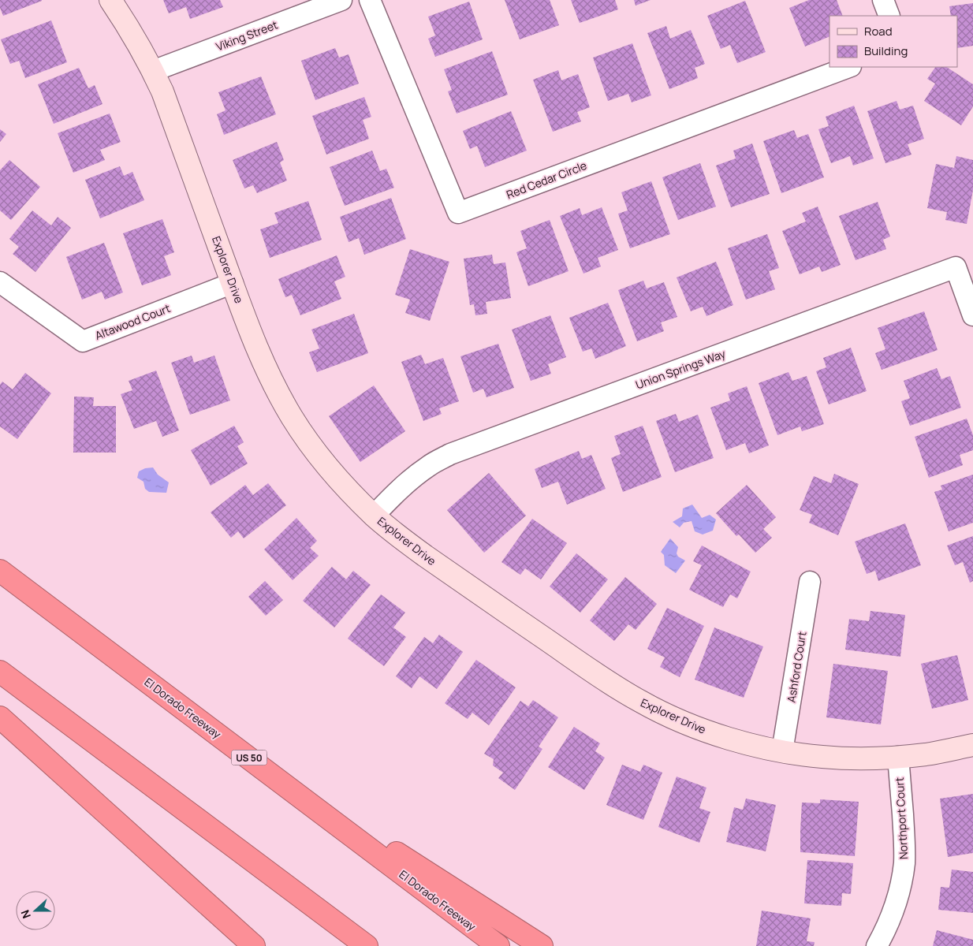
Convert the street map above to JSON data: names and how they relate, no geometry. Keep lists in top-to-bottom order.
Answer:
{
  "streets": {
    "highway": ["El Dorado Freeway", "US 50"],
    "street": [
      "Viking Street",
      "Red Cedar Circle",
      "Explorer Drive",
      "Altawood Court",
      "Union Springs Way",
      "Ashford Court",
      "Northport Court"
    ]
  },
  "crossings": [
    ["Viking Street", "Explorer Drive"],
    ["Explorer Drive", "Altawood Court"],
    ["Explorer Drive", "Union Springs Way"],
    ["Explorer Drive", "Ashford Court"],
    ["Explorer Drive", "Northport Court"]
  ],
  "legend": ["Road", "Building"],
  "north": "left"
}
